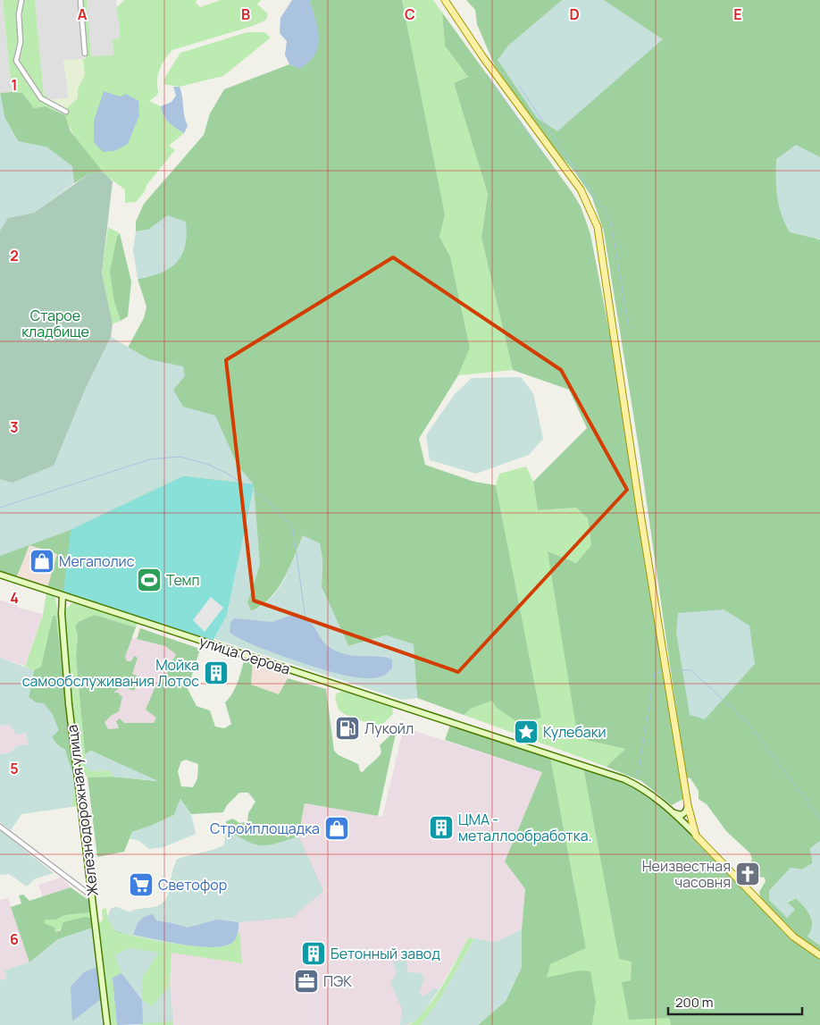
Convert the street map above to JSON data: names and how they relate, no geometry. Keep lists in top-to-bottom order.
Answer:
{
  "streets": {
    "main road": ["улица Серова", "Железнодорожная улица"]
  },
  "crossings": [
    ["улица Серова", "Железнодорожная улица"]
  ],
  "parks": ["Старое кладбище"],
  "places": {
    "shop": ["Мегаполис", "Стройплощадка"],
    "sports": ["Темп"],
    "building": ["Мойка самообслуживания Лотос", "ЦМА - металлообработка.", "Бетонный завод"],
    "fuel station": ["Лукойл"],
    "place": ["Кулебаки"],
    "church": ["Неизвестная часовня"],
    "supermarket": ["Светофор"],
    "office": ["ПЭК"]
  },
  "scale_bar": "200 m",
  "grid": {
    "columns": [
      "A",
      "B",
      "C",
      "D",
      "E"
    ],
    "rows": [
      "1",
      "2",
      "3",
      "4",
      "5",
      "6"
    ]
  }
}
